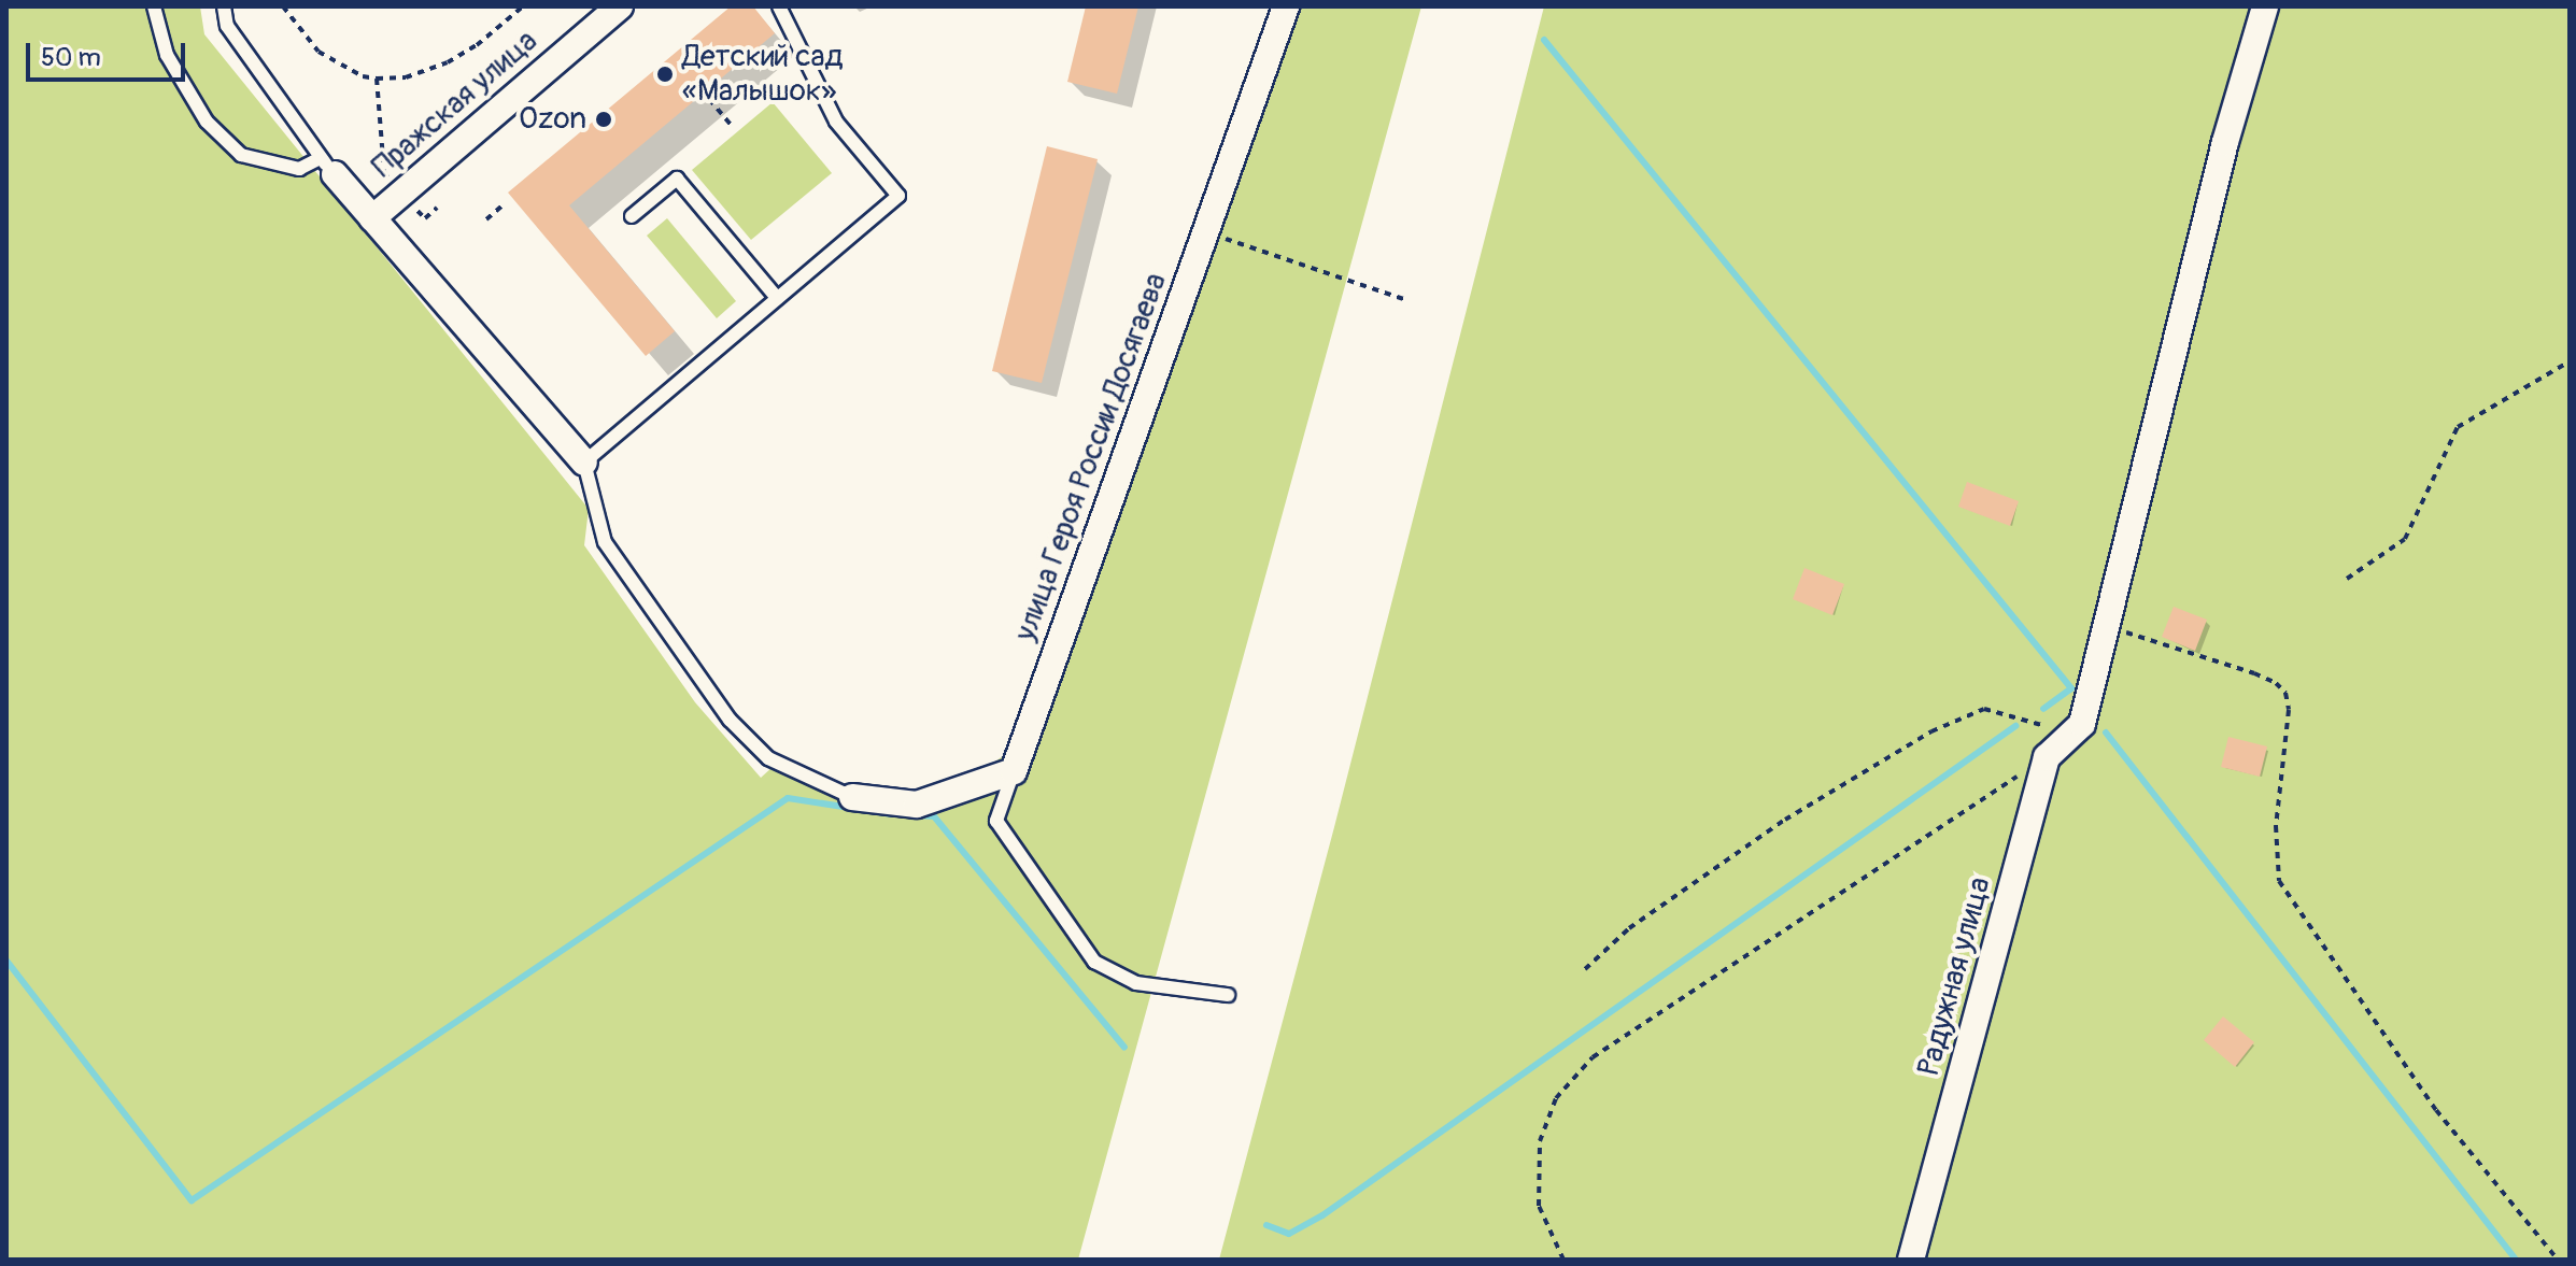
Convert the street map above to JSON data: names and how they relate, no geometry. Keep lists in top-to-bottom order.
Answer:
{
  "streets": {
    "street": ["Пражская улица", "улица Героя России Досягаева", "Радужная улица"]
  },
  "places": ["Детский сад «Малышок»", "Ozon"],
  "scale_bar": "50 m"
}
